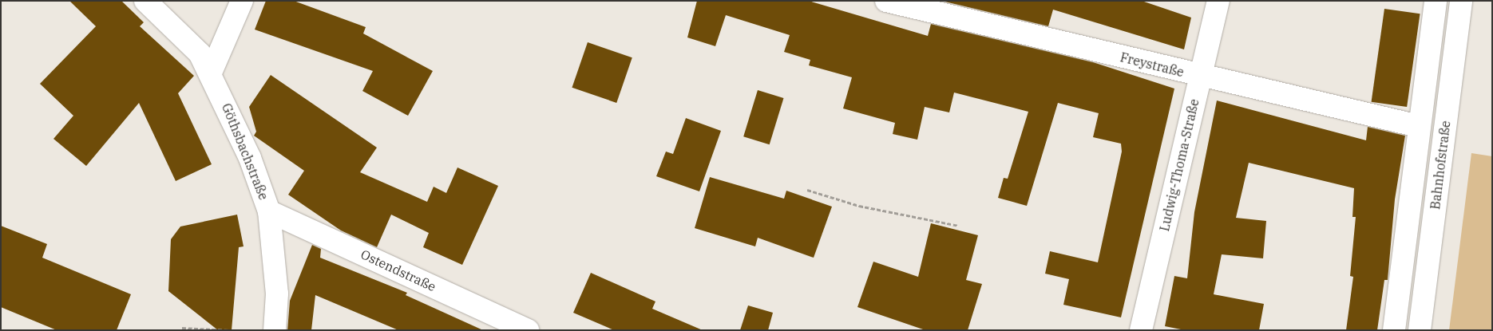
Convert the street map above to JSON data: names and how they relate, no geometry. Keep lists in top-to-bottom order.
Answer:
{
  "streets": {
    "street": [
      "Freystraße",
      "Göthsbachstraße",
      "Ludwig-Thoma-Straße",
      "Bahnhofstraße",
      "Ostendstraße"
    ]
  },
  "crossings": [
    ["Freystraße", "Ludwig-Thoma-Straße"],
    ["Freystraße", "Bahnhofstraße"],
    ["Göthsbachstraße", "Ostendstraße"]
  ]
}
